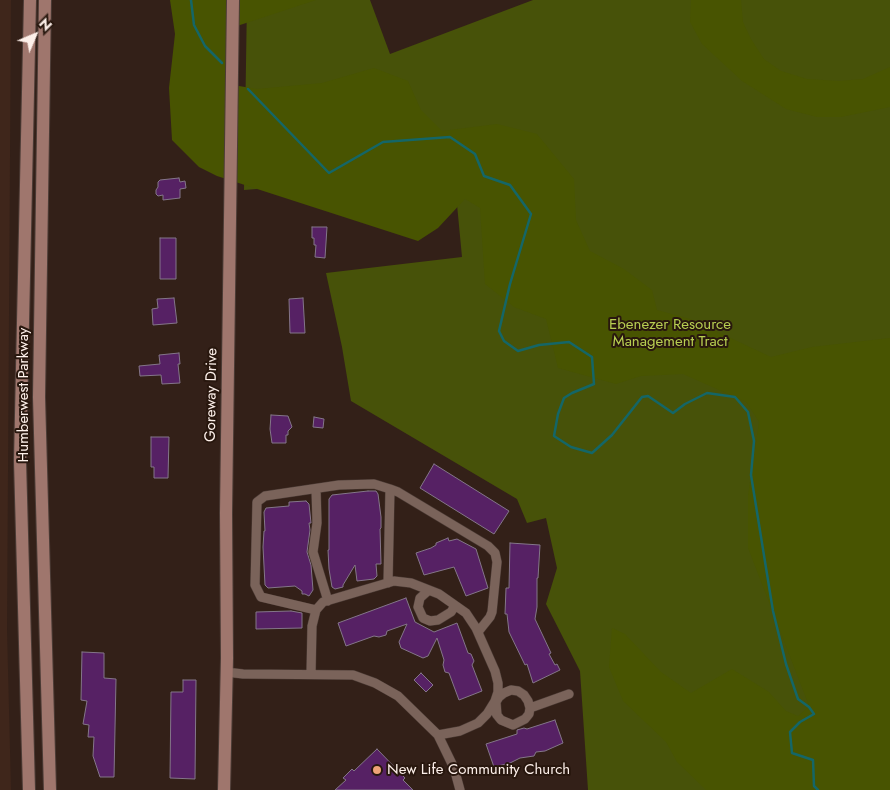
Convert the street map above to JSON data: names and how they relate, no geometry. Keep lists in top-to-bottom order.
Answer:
{
  "streets": {
    "main road": ["Humberwest Parkway", "Goreway Drive"]
  },
  "parks": ["Ebenezer Resource Management Tract"],
  "places": ["New Life Community Church"],
  "north": "top right"
}
